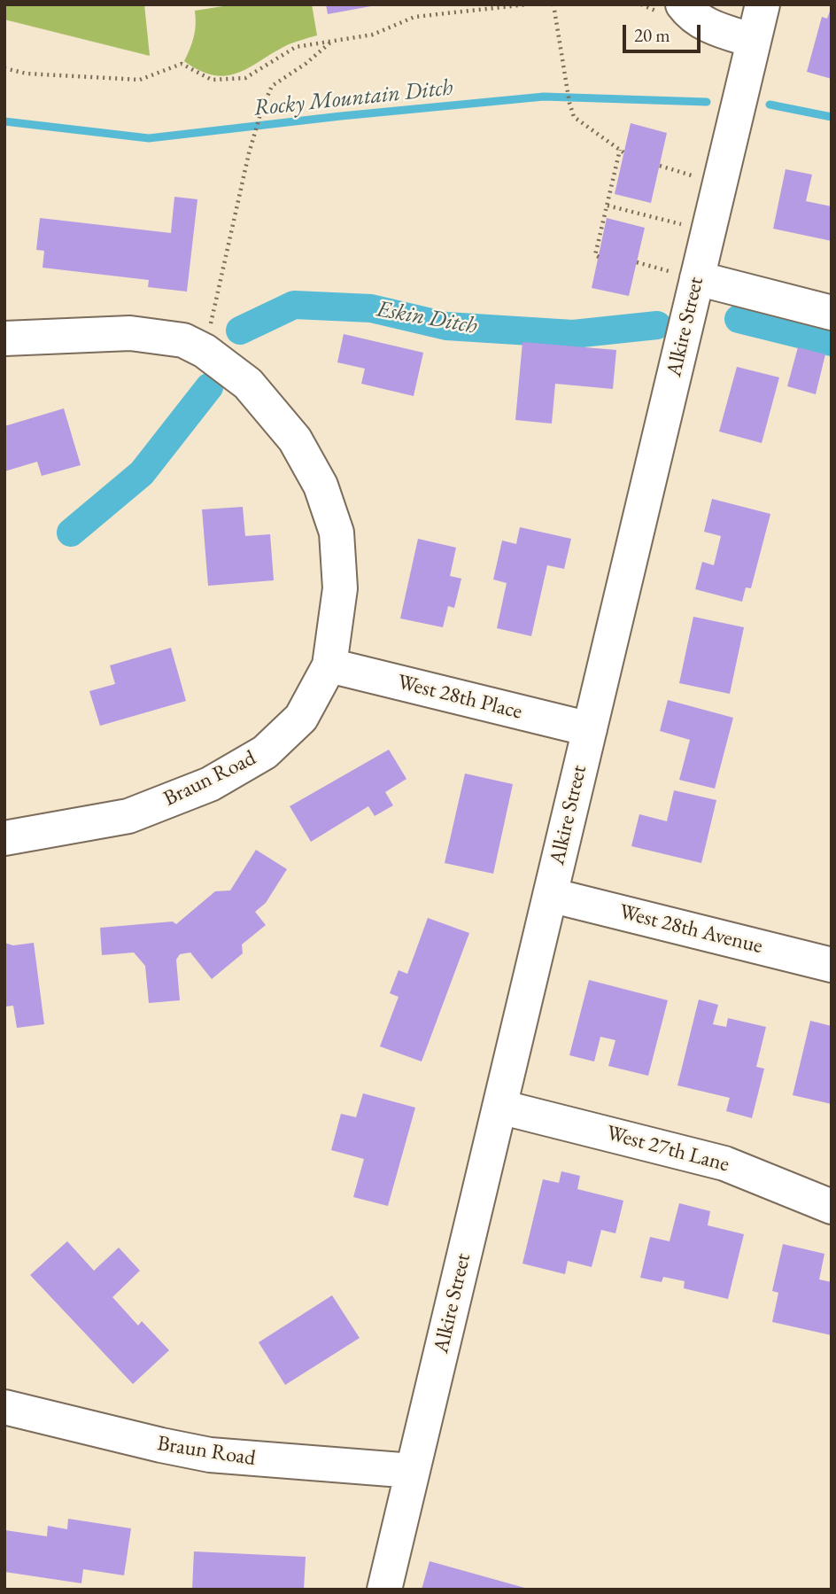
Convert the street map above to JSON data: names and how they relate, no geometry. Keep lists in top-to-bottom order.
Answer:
{
  "streets": {
    "street": [
      "Alkire Street",
      "West 28th Place",
      "Braun Road",
      "West 28th Avenue",
      "West 27th Lane"
    ]
  },
  "crossings": [
    ["Alkire Street", "West 28th Place"],
    ["Alkire Street", "Braun Road"],
    ["Alkire Street", "West 28th Avenue"],
    ["Alkire Street", "West 27th Lane"],
    ["West 28th Place", "Braun Road"]
  ],
  "water": ["Rocky Mountain Ditch", "Eskin Ditch"],
  "scale_bar": "20 m"
}
